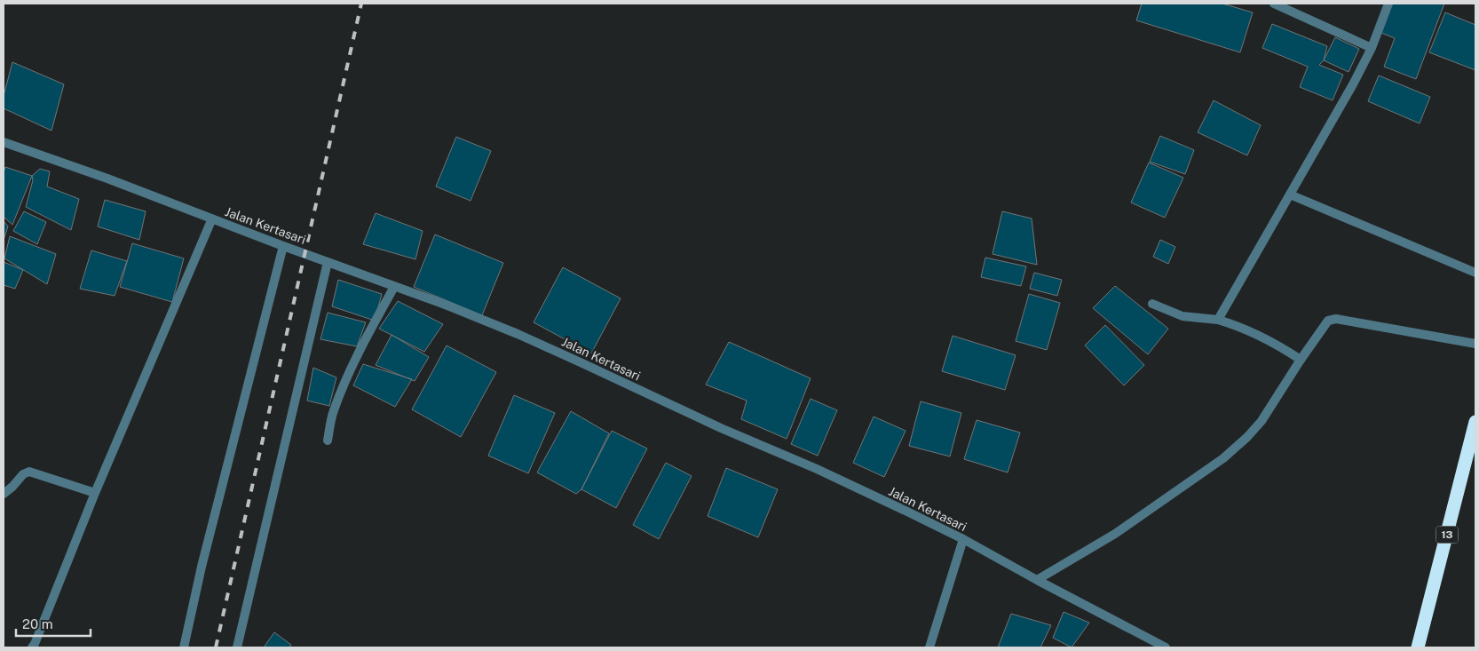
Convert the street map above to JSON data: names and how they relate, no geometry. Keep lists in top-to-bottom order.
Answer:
{
  "streets": {
    "highway": ["13"],
    "street": ["Jalan Kertasari"]
  },
  "scale_bar": "20 m"
}
